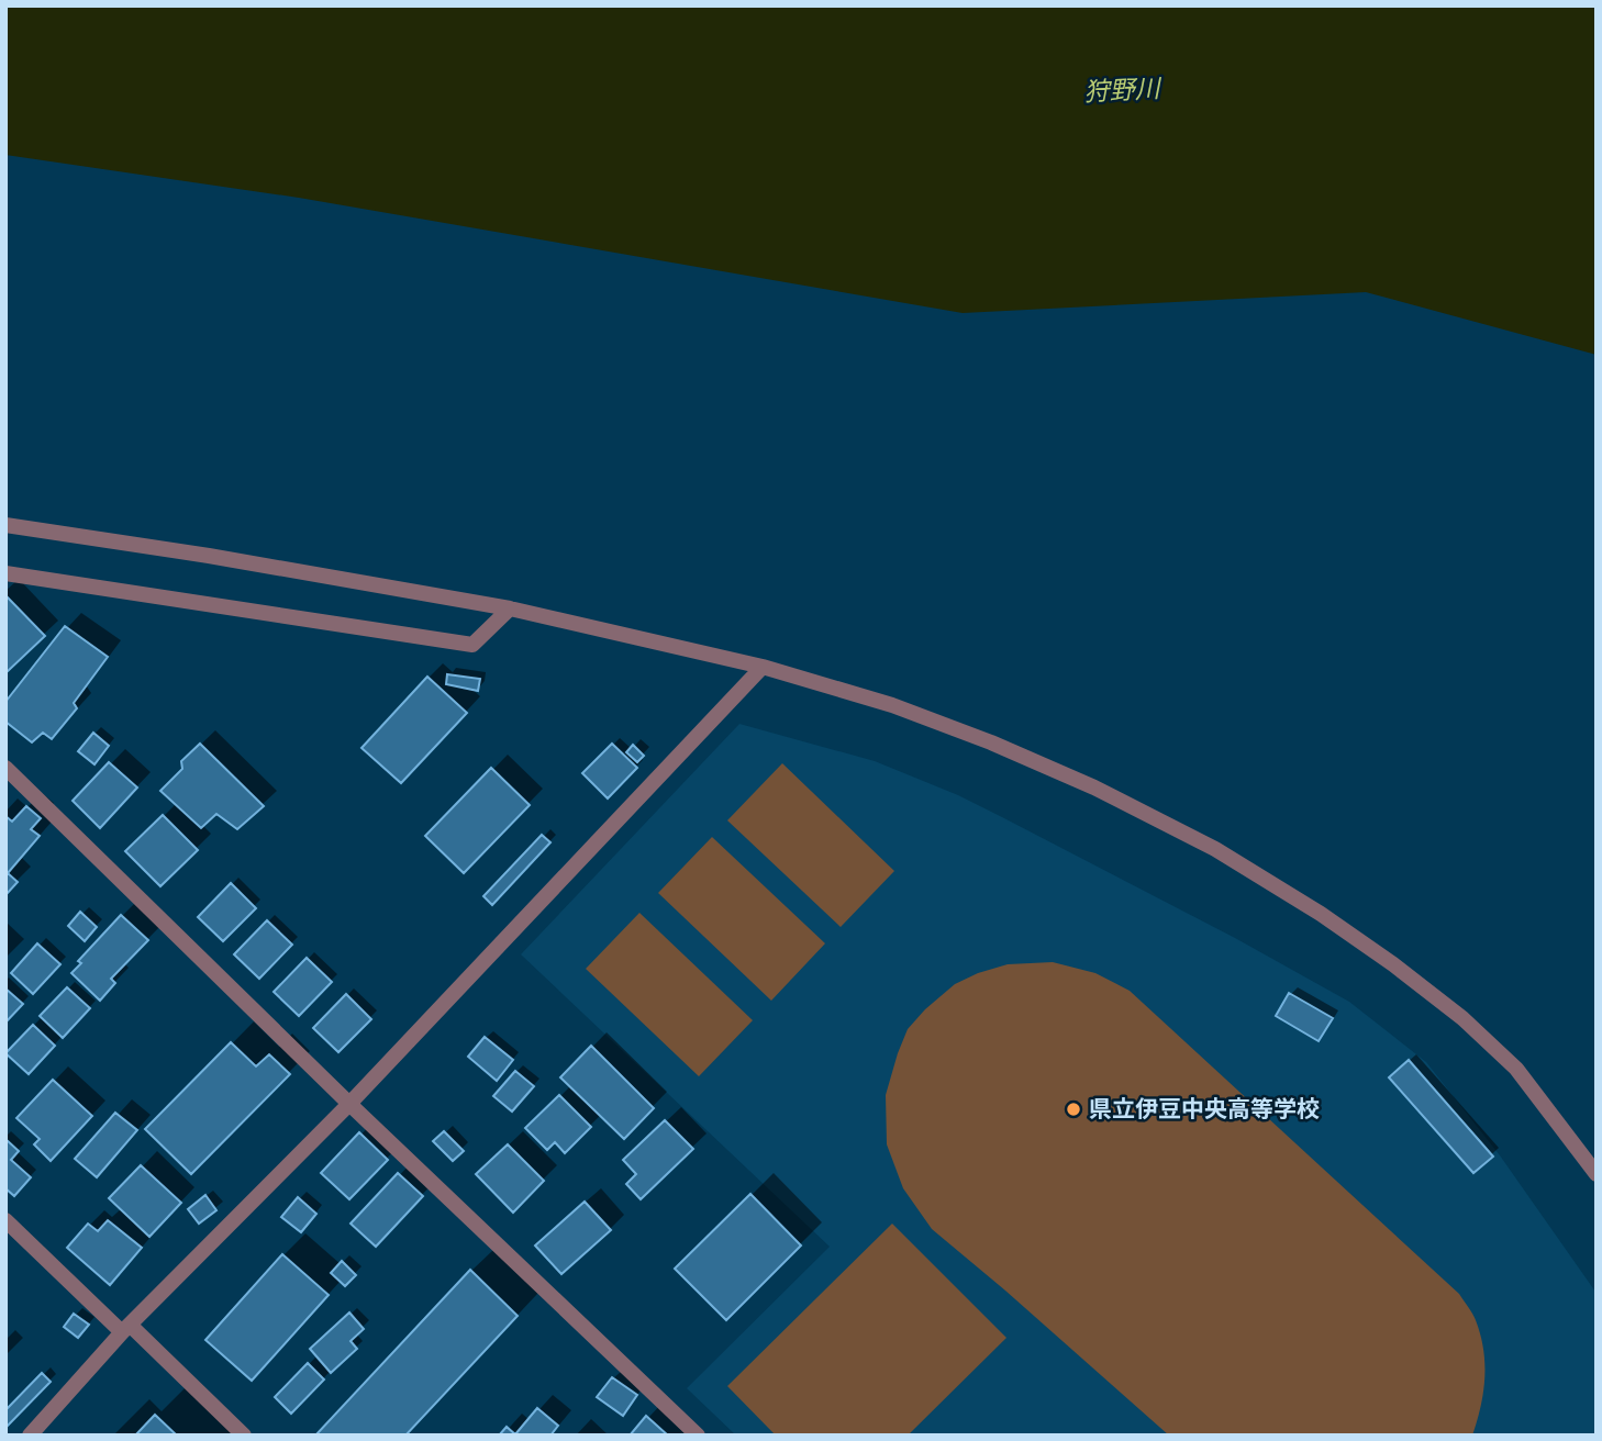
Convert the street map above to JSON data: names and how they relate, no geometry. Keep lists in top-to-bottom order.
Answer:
{
  "water": ["狩野川"],
  "places": ["県立伊豆中央高等学校"]
}
